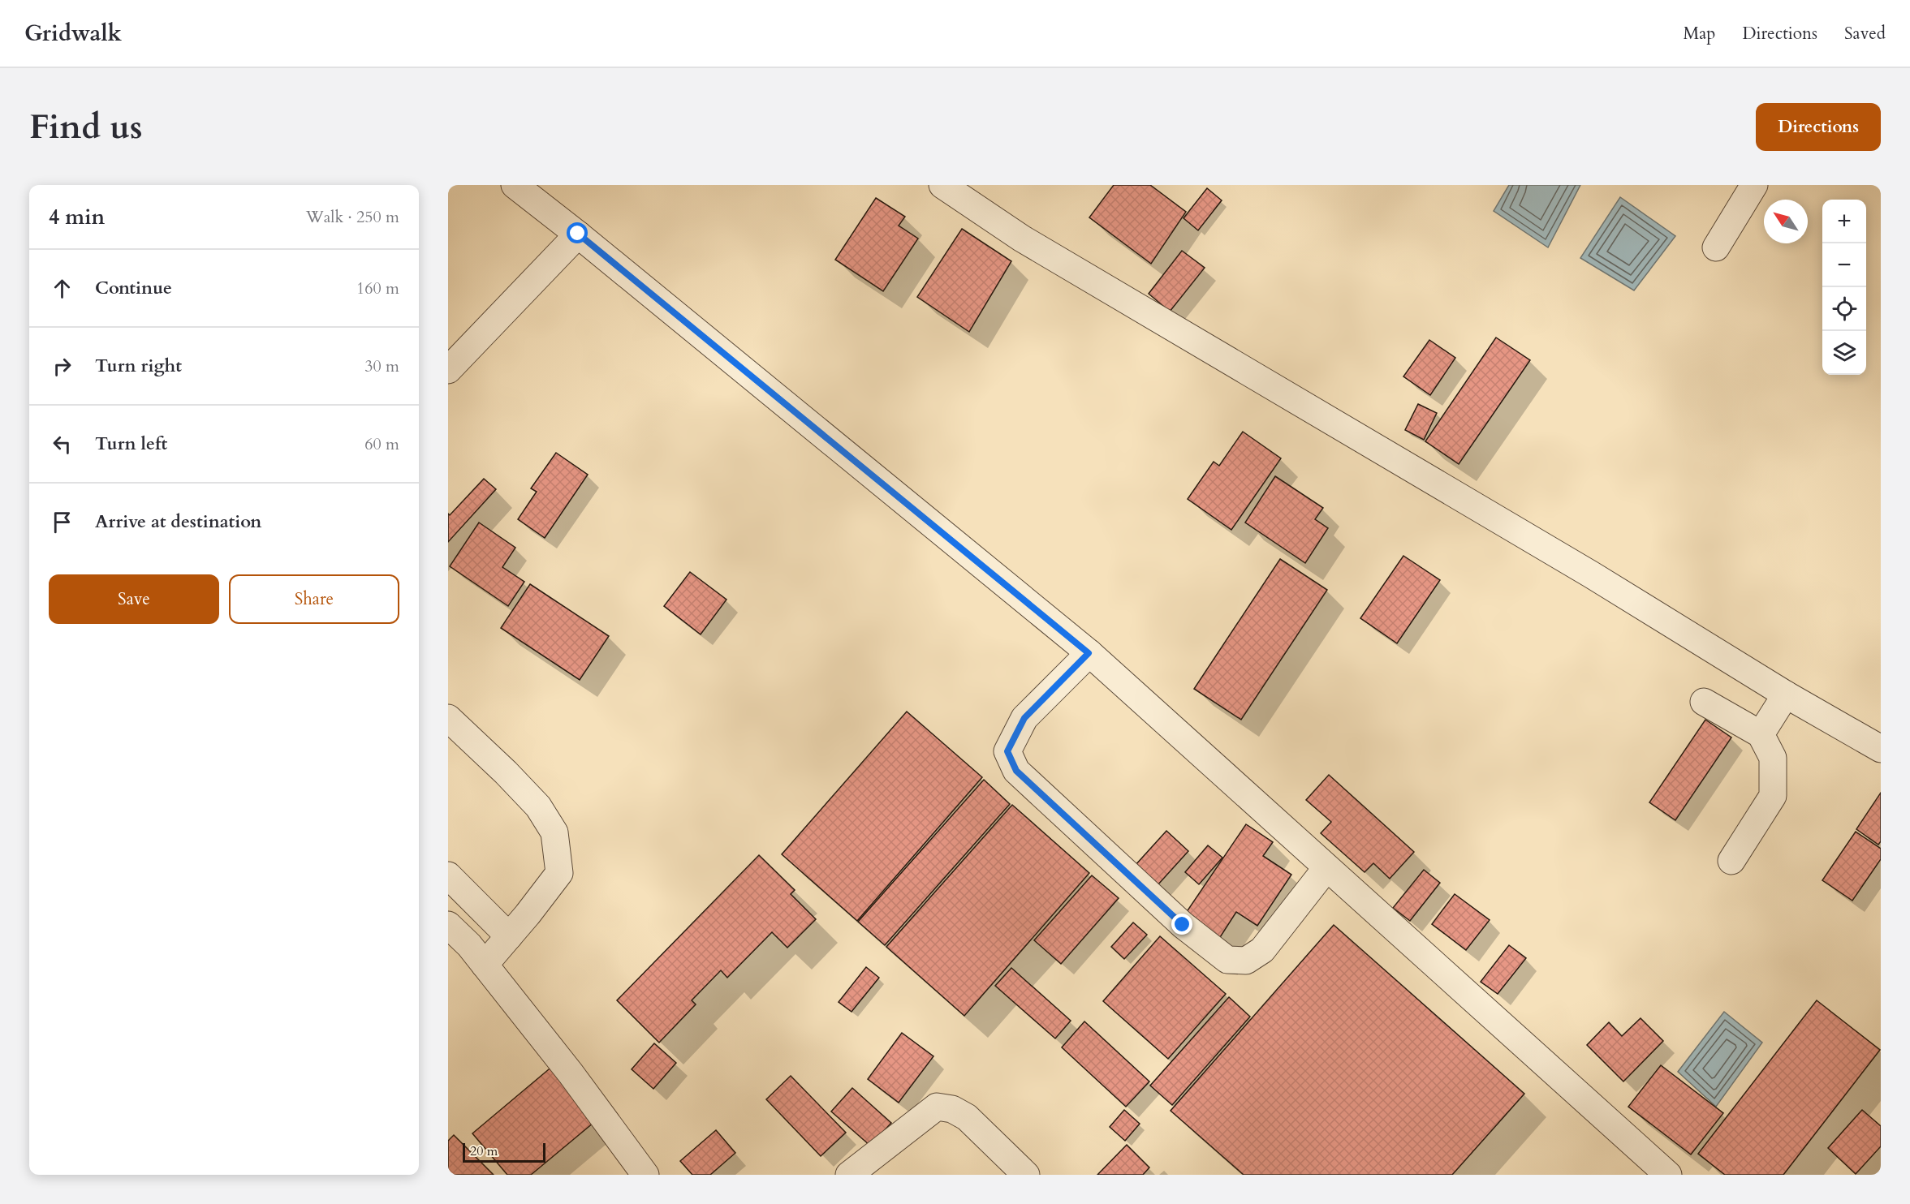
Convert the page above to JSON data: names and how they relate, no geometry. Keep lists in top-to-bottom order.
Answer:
{
  "scale_bar": "20 m",
  "north": "top left",
  "page": {
    "header": "Gridwalk",
    "nav": ["Map", "Directions", "Saved"],
    "buttons": [
      "Directions",
      ["Save", "Share"]
    ],
    "title": "Find us",
    "heading": ["4 min", "Walk · 250 m"],
    "map_buttons": ["+", "−"],
    "list": [
      ["Continue", "160 m"],
      ["Turn right", "30 m"],
      ["Turn left", "60 m"],
      "Arrive at destination"
    ],
    "scale": "20 m"
  }
}
